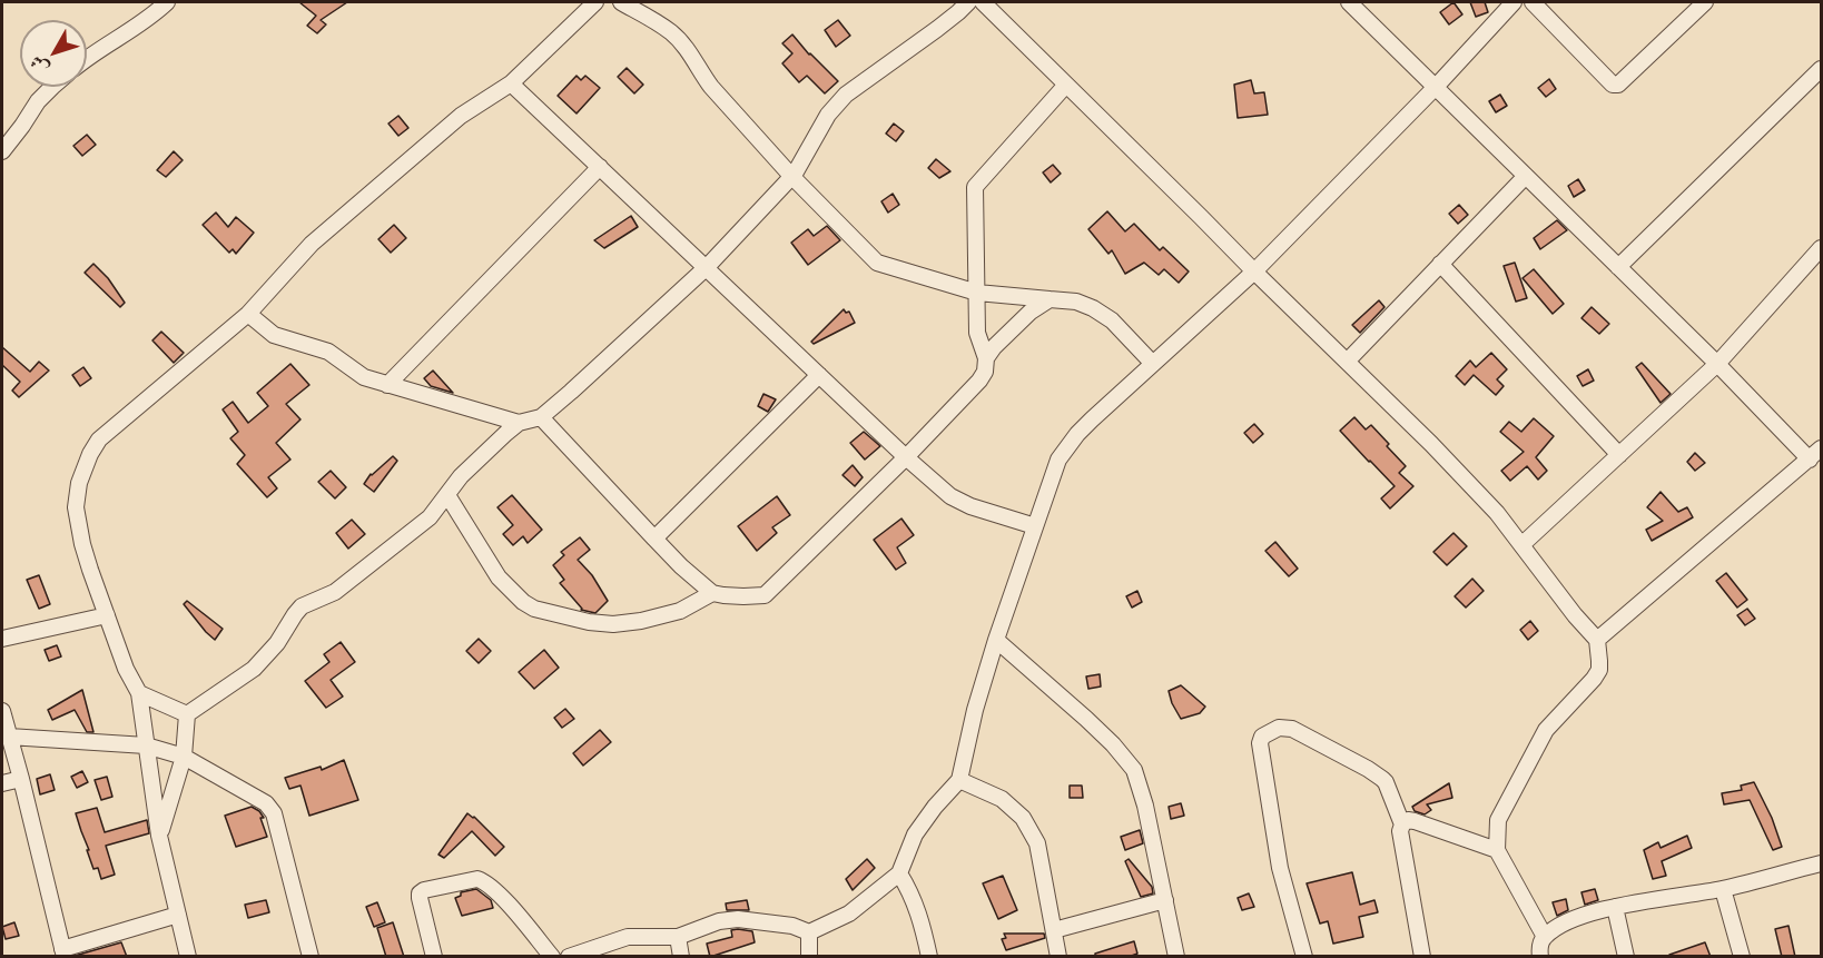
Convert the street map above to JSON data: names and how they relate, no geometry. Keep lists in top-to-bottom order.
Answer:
{
  "north": "bottom left"
}
